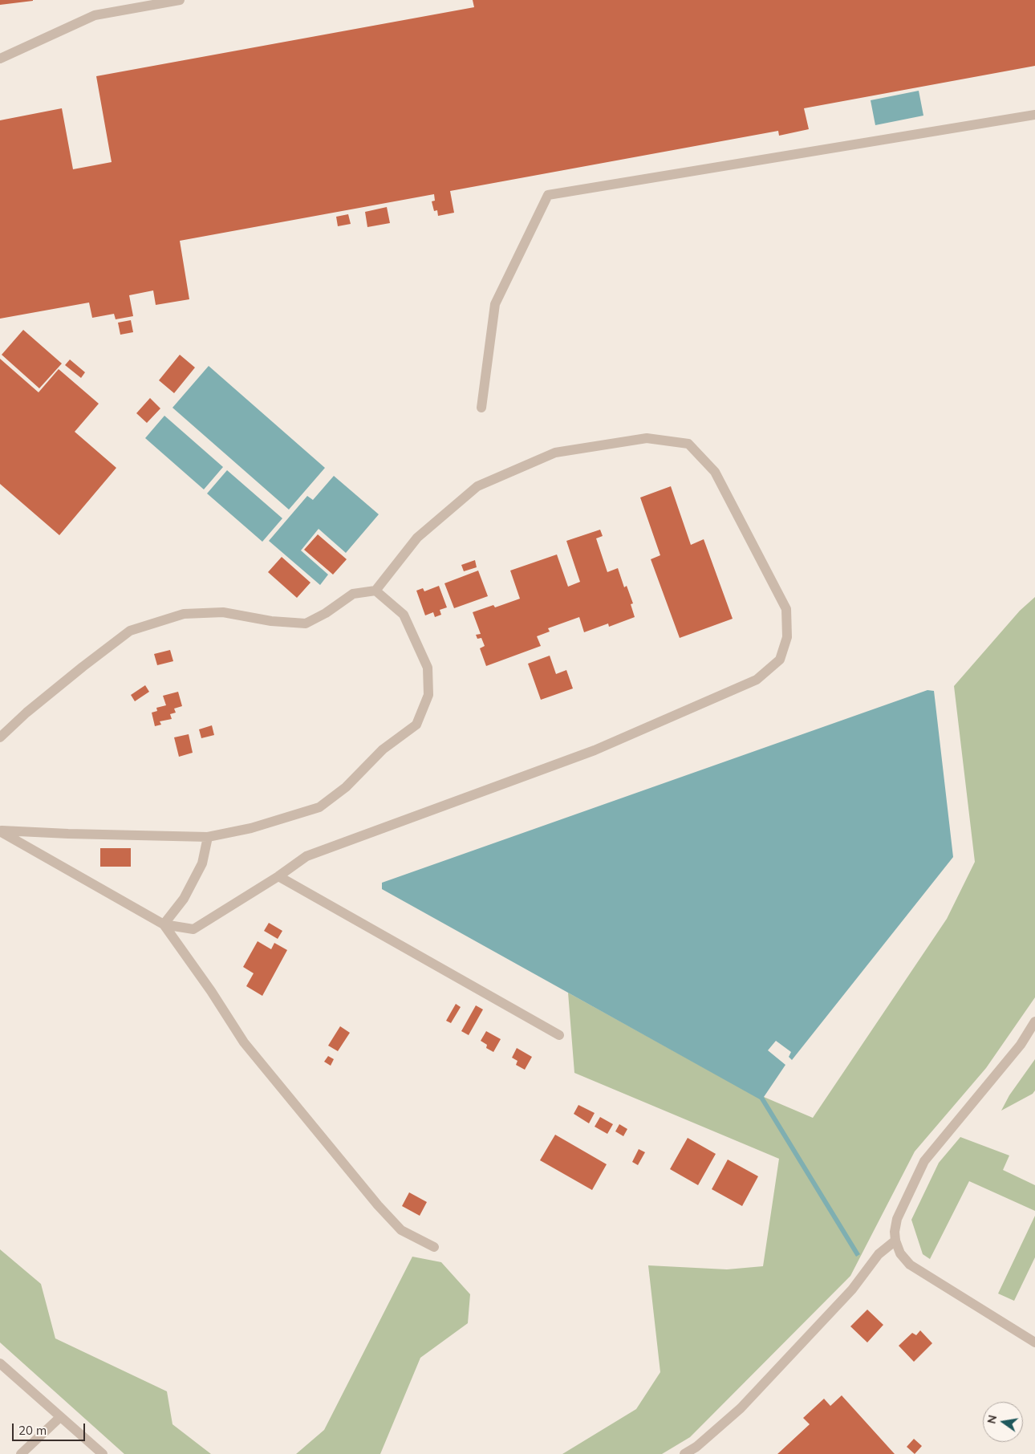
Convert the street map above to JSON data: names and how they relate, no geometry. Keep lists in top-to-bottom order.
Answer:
{
  "scale_bar": "20 m",
  "north": "left"
}
